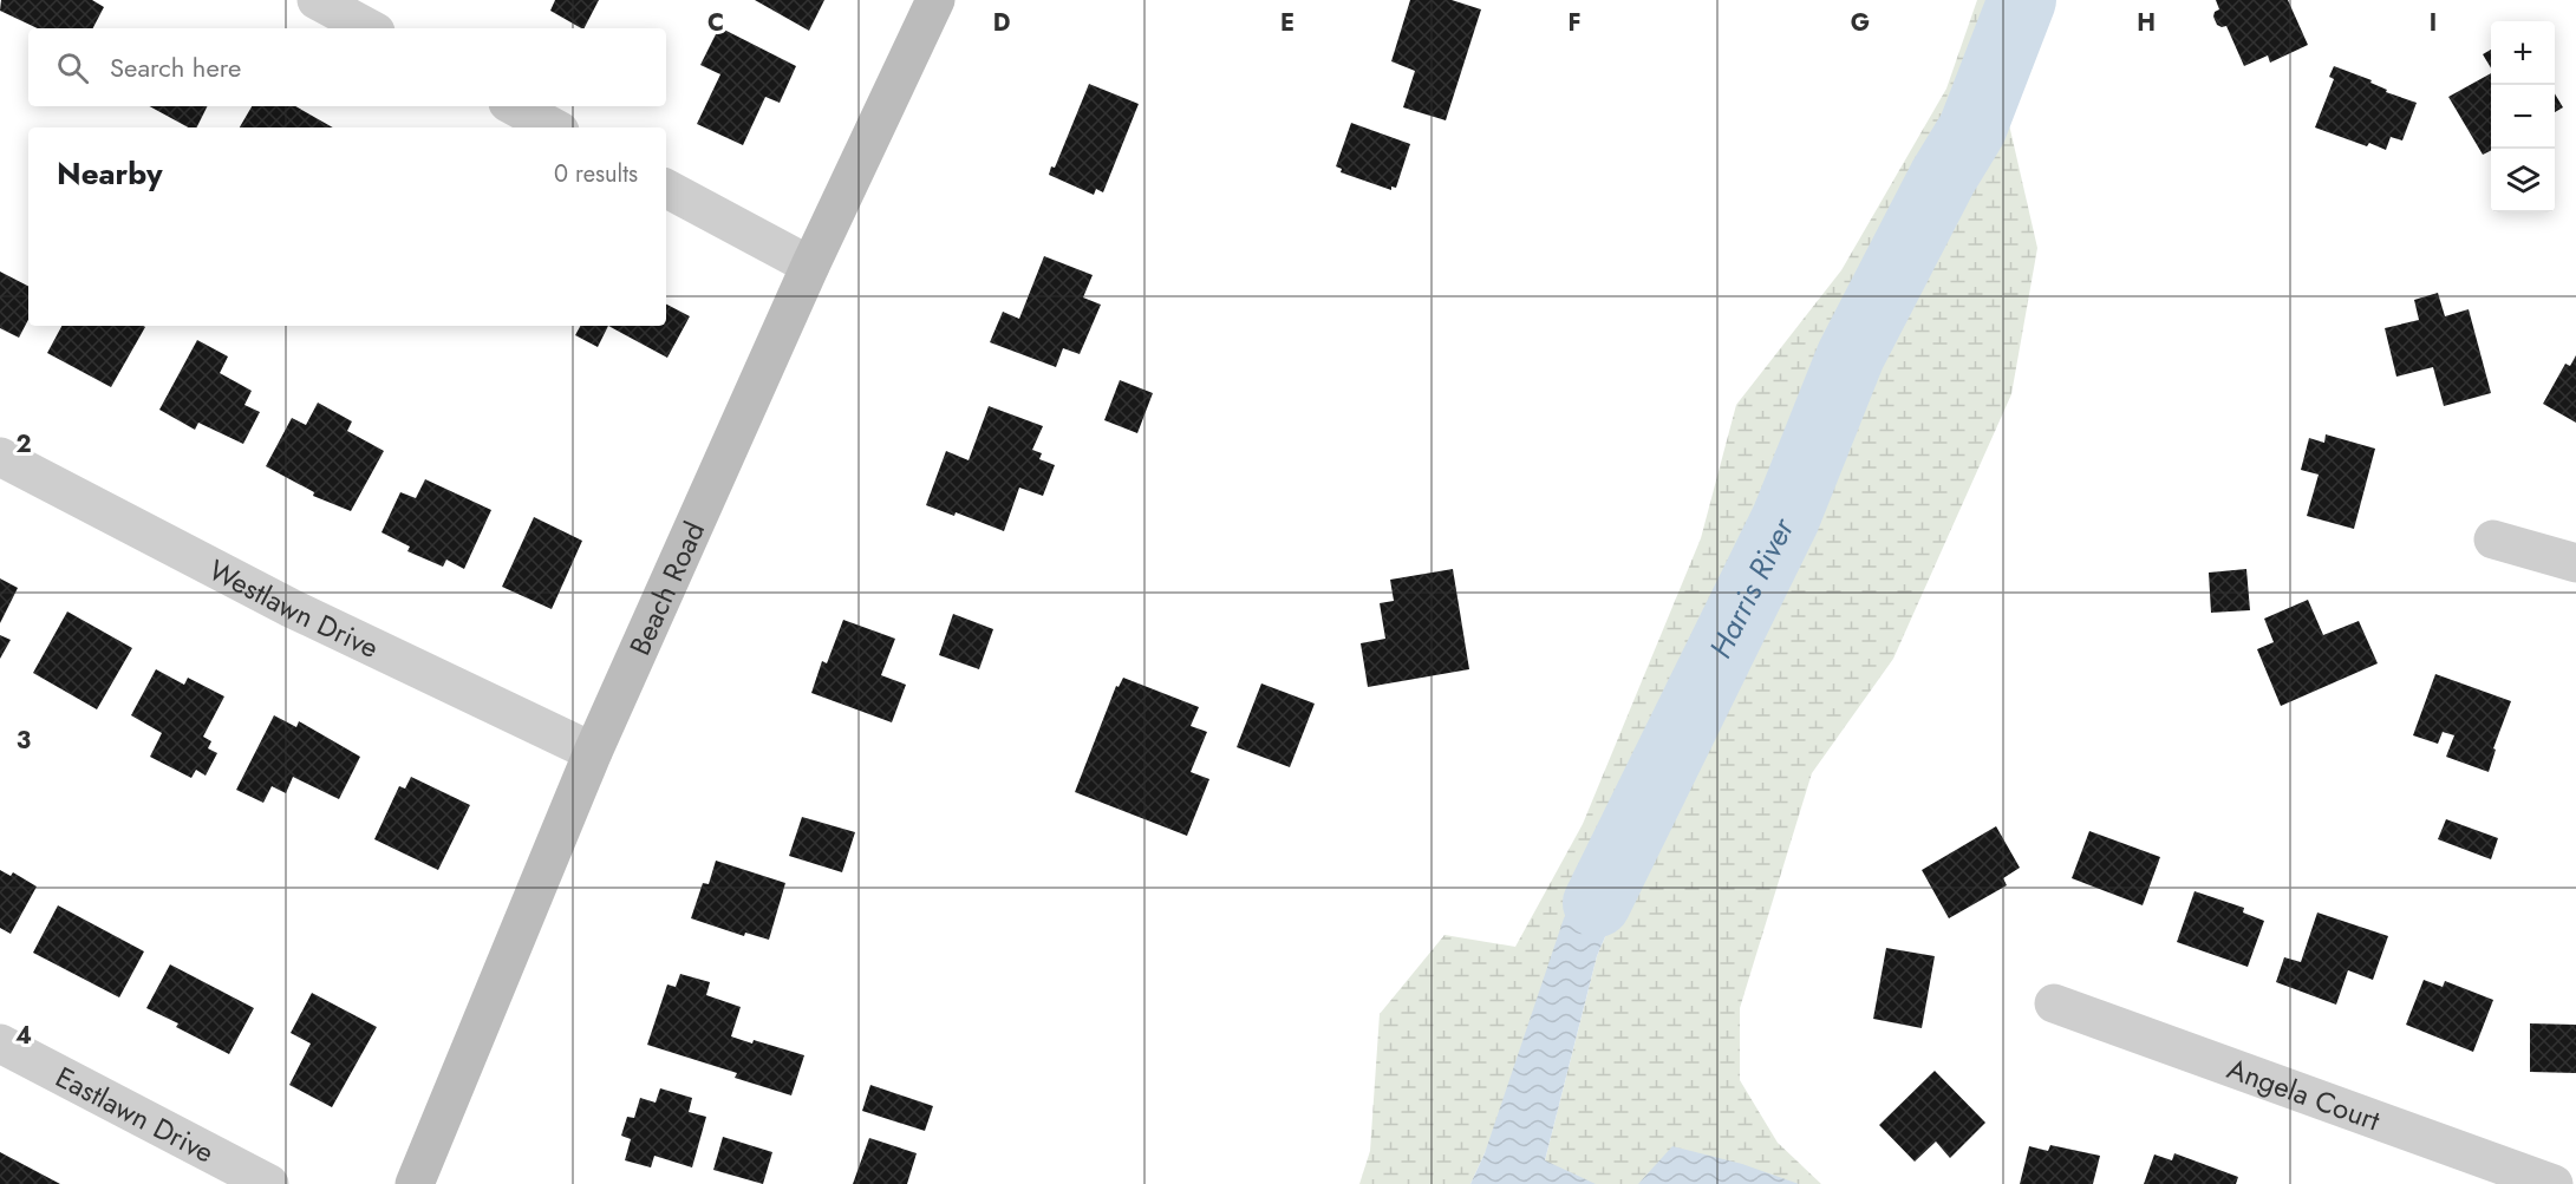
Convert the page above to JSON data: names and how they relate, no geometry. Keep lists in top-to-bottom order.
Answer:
{
  "streets": {
    "street": [
      "Beach Road",
      "Westlawn Drive",
      "Angela Court",
      "Eastlawn Drive"
    ]
  },
  "crossings": [
    ["Beach Road", "Westlawn Drive"]
  ],
  "water": ["Harris River"],
  "page": {
    "map_buttons": ["+", "−"],
    "search": "Search here",
    "heading": ["Nearby", "0 results"]
  },
  "grid": {
    "columns": [
      "C",
      "D",
      "E",
      "F",
      "G",
      "H",
      "I"
    ],
    "rows": ["2", "3", "4"]
  }
}
